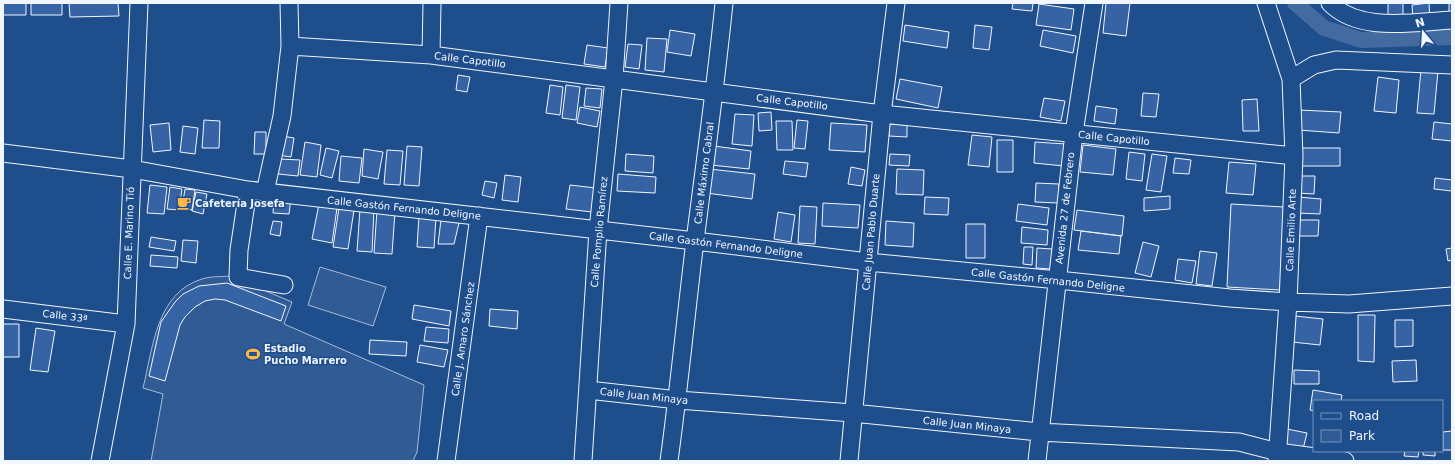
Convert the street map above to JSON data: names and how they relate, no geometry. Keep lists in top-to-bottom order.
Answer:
{
  "streets": {
    "street": [
      "Calle Capotillo",
      "Calle Máximo Cabral",
      "Calle Gastón Fernando Deligne",
      "Avenida 27 de Febrero",
      "Calle Emilio Arte",
      "Calle Pomplio Ramírez",
      "Calle Juan Pablo Duarte",
      "Calle E. Marino Tió",
      "Calle 33ª",
      "Calle J. Amaro Sánchez",
      "Calle Juan Minaya"
    ]
  },
  "crossings": [
    ["Calle Capotillo", "Calle Máximo Cabral"],
    ["Calle Capotillo", "Avenida 27 de Febrero"],
    ["Calle Capotillo", "Calle Emilio Arte"],
    ["Calle Capotillo", "Calle Pomplio Ramírez"],
    ["Calle Capotillo", "Calle Juan Pablo Duarte"],
    ["Calle Máximo Cabral", "Calle Gastón Fernando Deligne"],
    ["Calle Máximo Cabral", "Calle Juan Minaya"],
    ["Calle Gastón Fernando Deligne", "Avenida 27 de Febrero"],
    ["Calle Gastón Fernando Deligne", "Calle Emilio Arte"],
    ["Calle Gastón Fernando Deligne", "Calle Pomplio Ramírez"],
    ["Calle Gastón Fernando Deligne", "Calle Juan Pablo Duarte"],
    ["Calle Gastón Fernando Deligne", "Calle E. Marino Tió"],
    ["Calle Gastón Fernando Deligne", "Calle J. Amaro Sánchez"],
    ["Avenida 27 de Febrero", "Calle Juan Minaya"],
    ["Calle Emilio Arte", "Calle Juan Minaya"],
    ["Calle Pomplio Ramírez", "Calle Juan Minaya"],
    ["Calle Juan Pablo Duarte", "Calle Juan Minaya"],
    ["Calle E. Marino Tió", "Calle 33ª"]
  ],
  "places": {
    "cafe": ["Cafetería Josefa"],
    "sports": ["Estadio Pucho Marrero"]
  },
  "legend": ["Road", "Park"],
  "north": "top"
}
